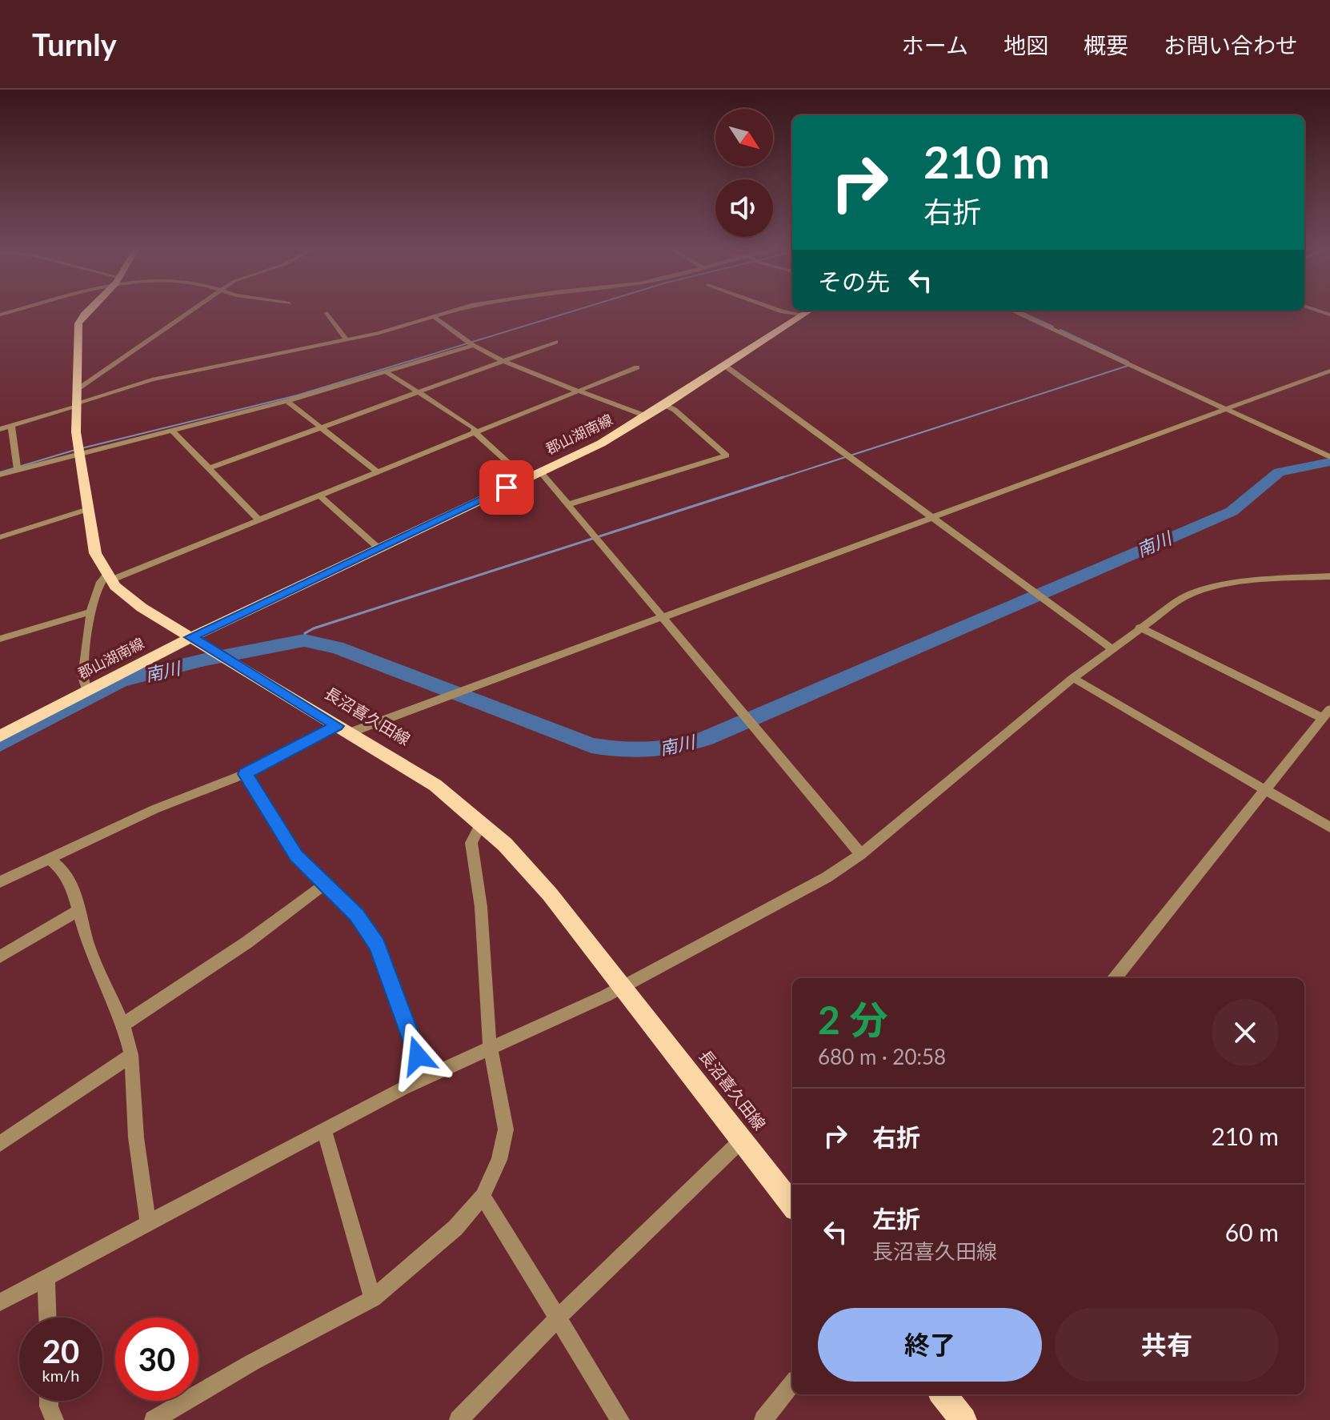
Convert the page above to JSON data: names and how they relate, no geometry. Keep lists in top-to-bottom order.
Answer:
{
  "streets": {
    "main road": ["郡山湖南線", "長沼喜久田線"]
  },
  "crossings": [
    ["郡山湖南線", "長沼喜久田線"]
  ],
  "water": ["南川"],
  "north": "bottom right",
  "page": {
    "header": "Turnly",
    "nav": [
      "ホーム",
      "地図",
      "概要",
      "お問い合わせ"
    ],
    "turn": ["210 m", "右折"],
    "then": "その先",
    "heading": ["2 分", "680 m · 20:58"],
    "list": [
      {
        "name": "右折",
        "value": "210 m"
      },
      {
        "name": "左折",
        "note": "長沼喜久田線",
        "value": "60 m"
      }
    ],
    "buttons": ["終了", "共有"],
    "speed": "20 km/h",
    "limit": "30"
  }
}
